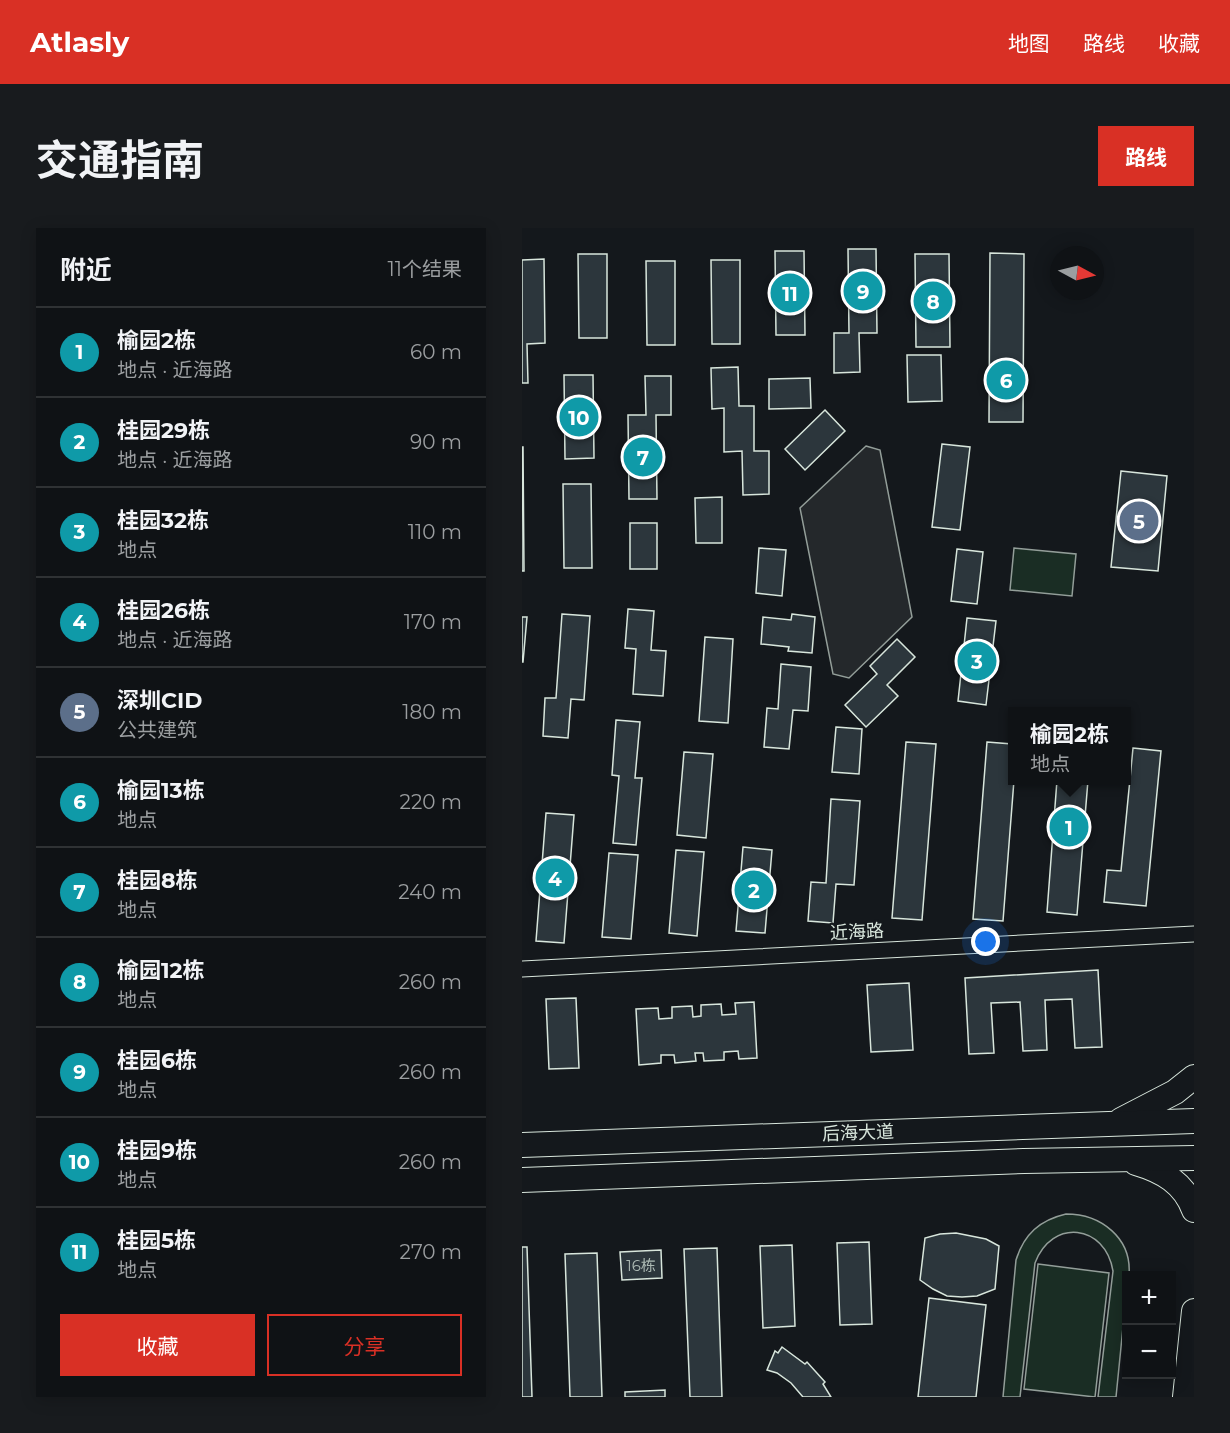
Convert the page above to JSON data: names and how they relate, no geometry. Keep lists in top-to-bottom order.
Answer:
{
  "streets": {
    "main road": ["后海大道"],
    "street": ["近海路"]
  },
  "house_numbers": ["16栋"],
  "north": "right",
  "page": {
    "header": "Atlasly",
    "nav": ["地图", "路线", "收藏"],
    "title": "交通指南",
    "buttons": [
      "路线",
      ["收藏", "分享"]
    ],
    "heading": ["附近", "11个结果"],
    "pins": [
      "9",
      "11",
      "8",
      "6",
      "10",
      "7",
      "5",
      "3",
      "1",
      "4",
      "2"
    ],
    "list": [
      {
        "mark": "1",
        "name": "榆园2栋",
        "note": "地点 · 近海路",
        "value": "60 m"
      },
      {
        "mark": "2",
        "name": "桂园29栋",
        "note": "地点 · 近海路",
        "value": "90 m"
      },
      {
        "mark": "3",
        "name": "桂园32栋",
        "note": "地点",
        "value": "110 m"
      },
      {
        "mark": "4",
        "name": "桂园26栋",
        "note": "地点 · 近海路",
        "value": "170 m"
      },
      {
        "mark": "5",
        "name": "深圳CID",
        "note": "公共建筑",
        "value": "180 m"
      },
      {
        "mark": "6",
        "name": "榆园13栋",
        "note": "地点",
        "value": "220 m"
      },
      {
        "mark": "7",
        "name": "桂园8栋",
        "note": "地点",
        "value": "240 m"
      },
      {
        "mark": "8",
        "name": "榆园12栋",
        "note": "地点",
        "value": "260 m"
      },
      {
        "mark": "9",
        "name": "桂园6栋",
        "note": "地点",
        "value": "260 m"
      },
      {
        "mark": "10",
        "name": "桂园9栋",
        "note": "地点",
        "value": "260 m"
      },
      {
        "mark": "11",
        "name": "桂园5栋",
        "note": "地点",
        "value": "270 m"
      }
    ],
    "popup": ["榆园2栋", "地点"],
    "map_buttons": ["+", "−"]
  }
}
